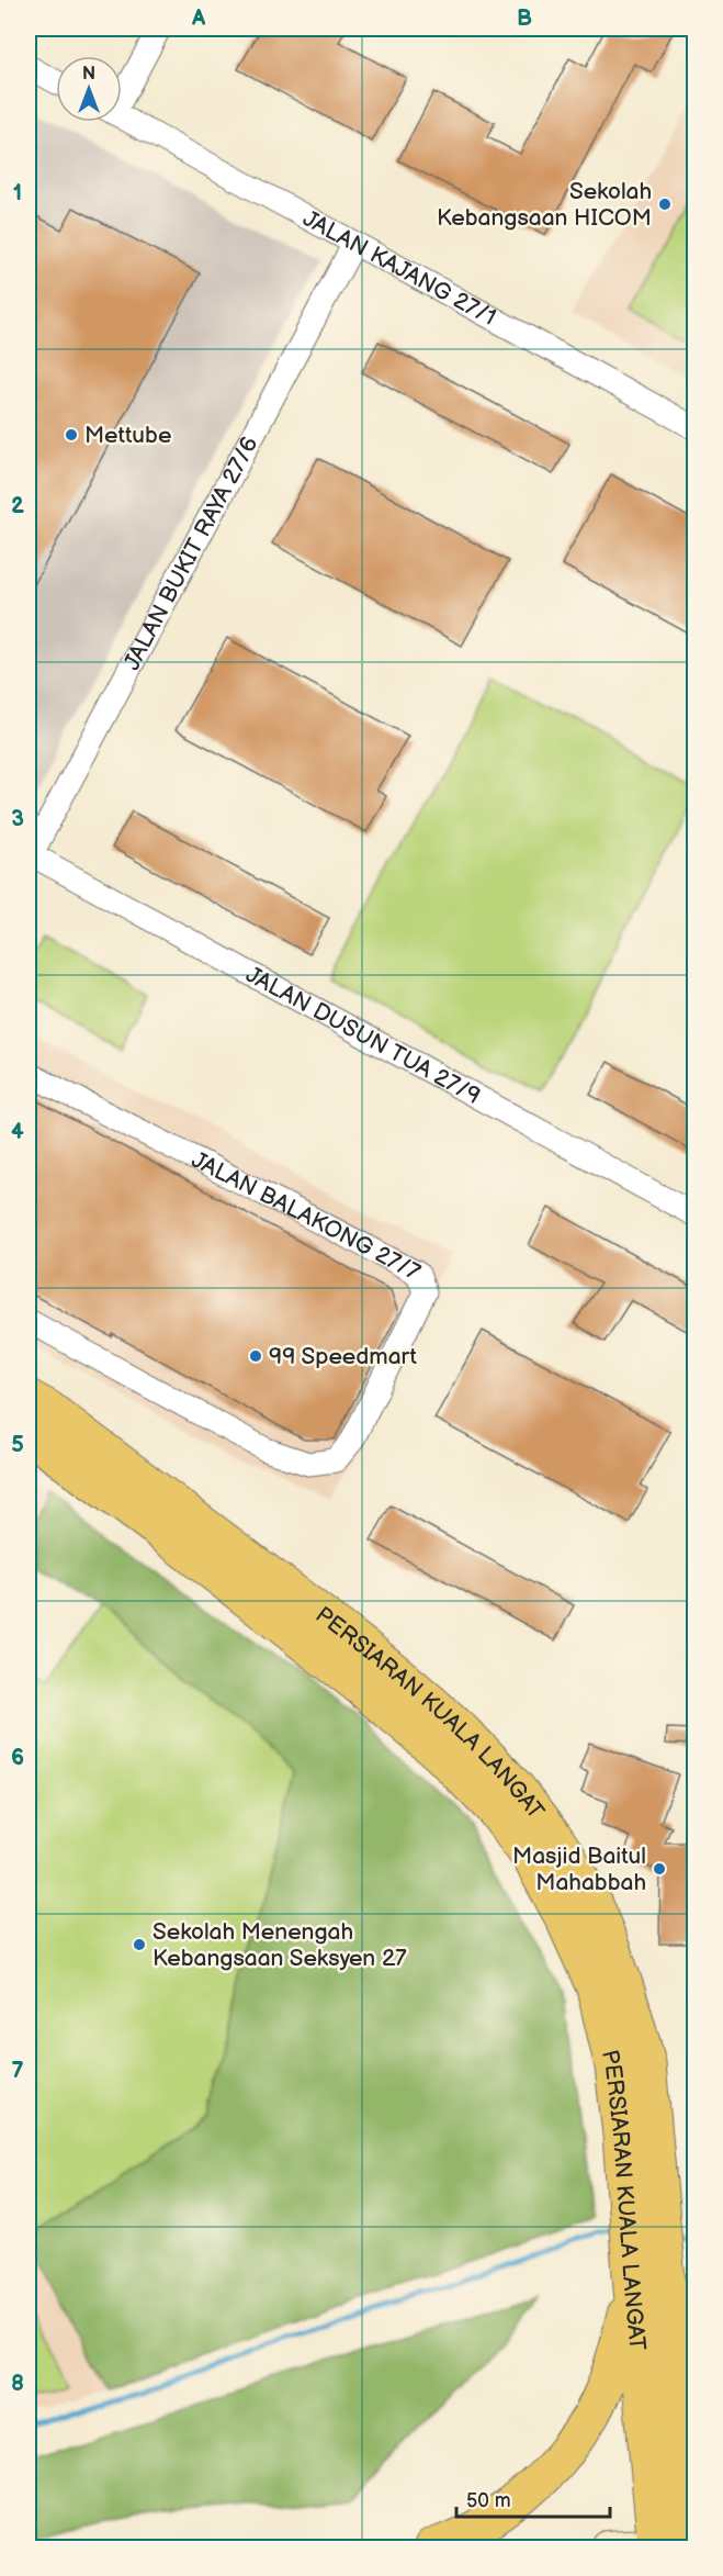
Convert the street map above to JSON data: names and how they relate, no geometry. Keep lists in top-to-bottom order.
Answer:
{
  "streets": {
    "main road": ["PERSIARAN KUALA LANGAT"],
    "street": [
      "JALAN KAJANG 27/1",
      "JALAN BUKIT RAYA 27/6",
      "JALAN DUSUN TUA 27/9",
      "JALAN BALAKONG 27/7"
    ]
  },
  "crossings": [
    ["JALAN KAJANG 27/1", "JALAN BUKIT RAYA 27/6"],
    ["JALAN BUKIT RAYA 27/6", "JALAN DUSUN TUA 27/9"]
  ],
  "places": [
    "Sekolah Kebangsaan HICOM",
    "Mettube",
    "99 Speedmart",
    "Masjid Baitul Mahabbah",
    "Sekolah Menengah Kebangsaan Seksyen 27"
  ],
  "scale_bar": "50 m",
  "north": "top",
  "grid": {
    "columns": ["A", "B"],
    "rows": [
      "1",
      "2",
      "3",
      "4",
      "5",
      "6",
      "7",
      "8"
    ]
  }
}
